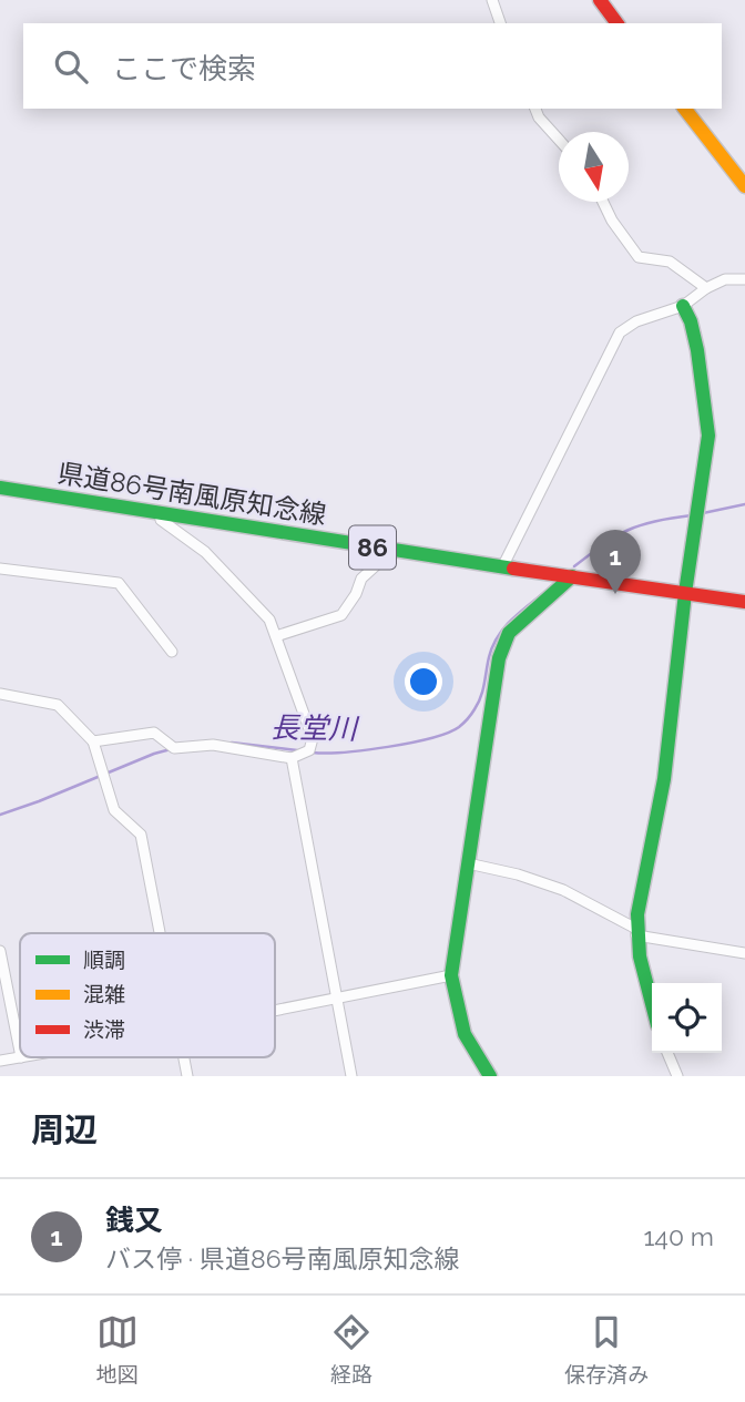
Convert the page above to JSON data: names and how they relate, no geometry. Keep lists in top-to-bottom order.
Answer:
{
  "streets": {
    "street": ["県道86号南風原知念線", "86"]
  },
  "water": ["長堂川"],
  "legend": ["順調", "混雑", "渋滞"],
  "north": "bottom",
  "page": {
    "search": "ここで検索",
    "pins": "1",
    "heading": "周辺",
    "list": [
      {
        "mark": "1",
        "name": "銭又",
        "note": "バス停 · 県道86号南風原知念線",
        "value": "140 m"
      }
    ],
    "nav": ["地図", "経路", "保存済み"]
  }
}
